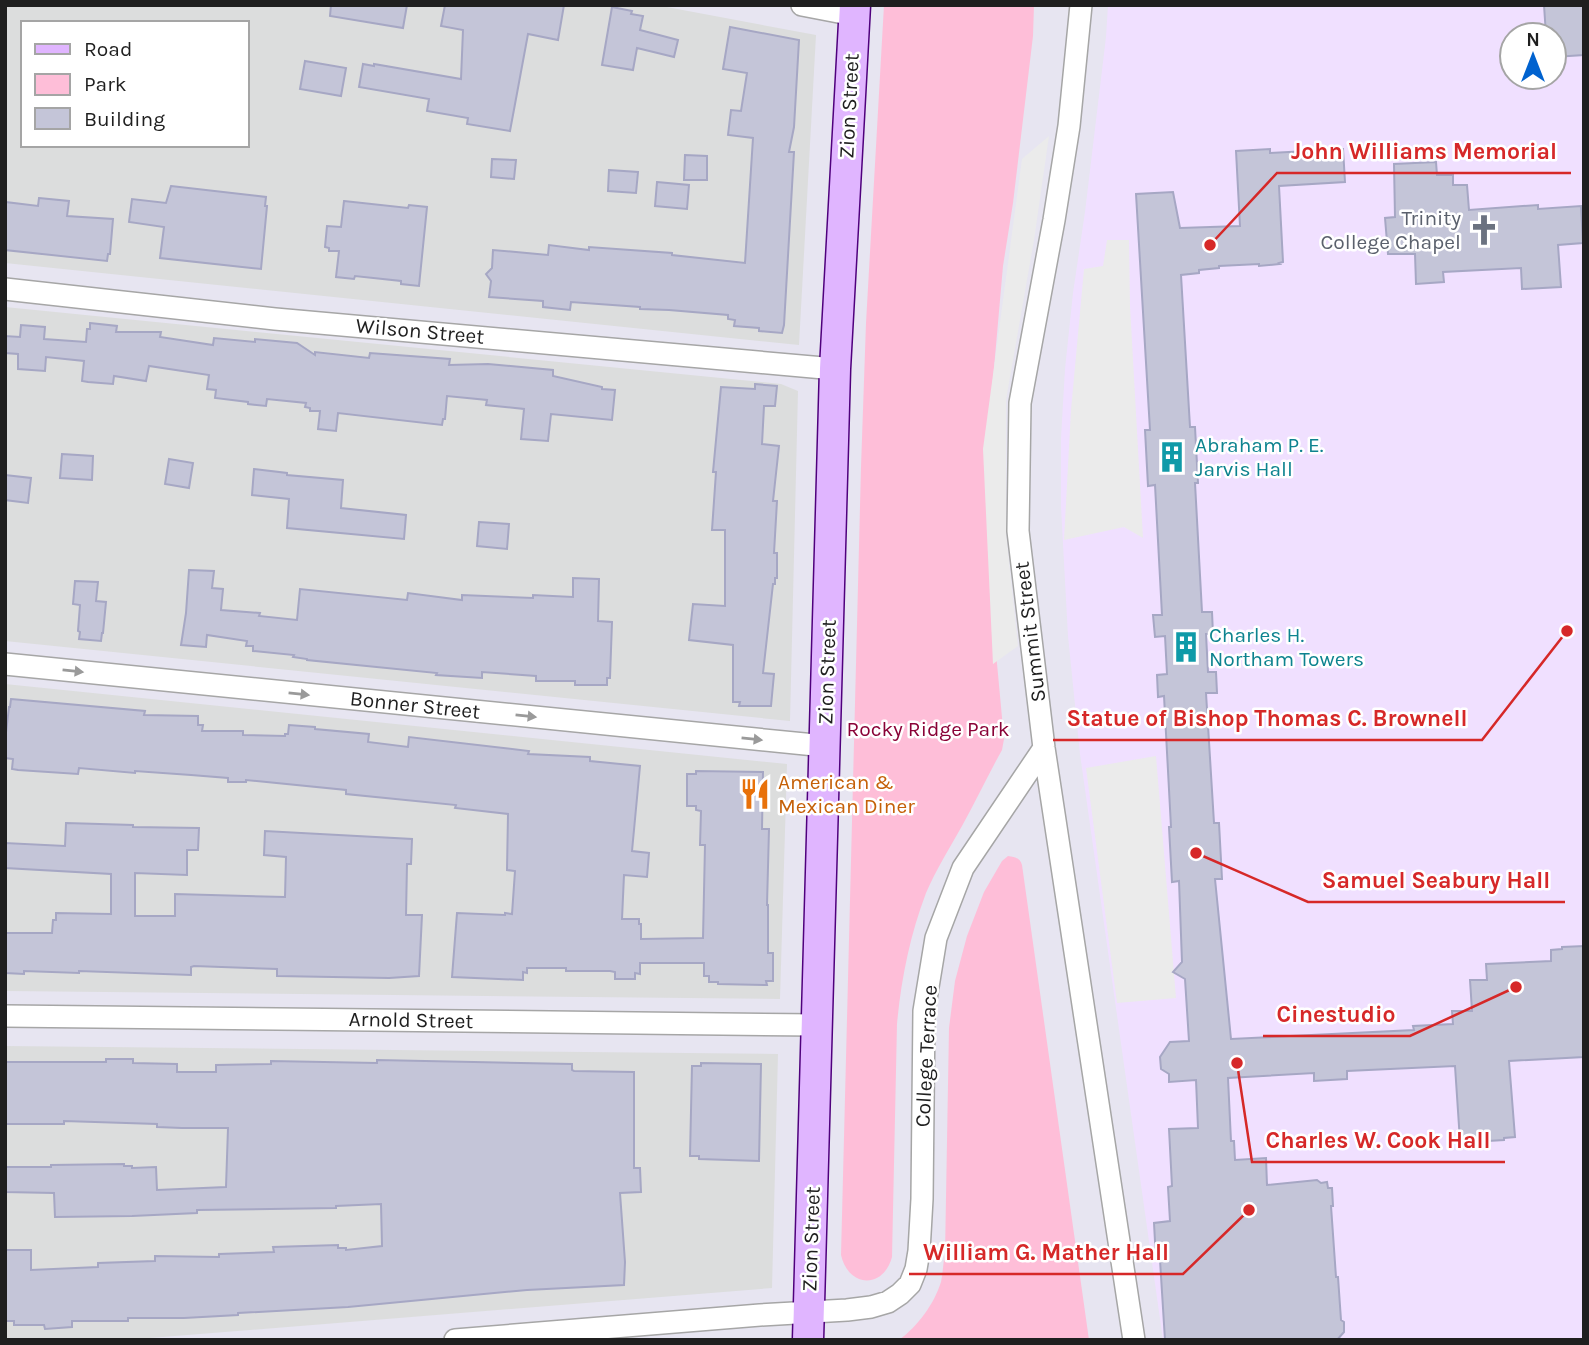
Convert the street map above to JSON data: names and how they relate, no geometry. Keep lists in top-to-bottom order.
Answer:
{
  "streets": {
    "main road": ["Zion Street"],
    "street": [
      "Wilson Street",
      "Summit Street",
      "Bonner Street",
      "Arnold Street",
      "College Terrace"
    ]
  },
  "crossings": [
    ["Zion Street", "Wilson Street"],
    ["Zion Street", "Bonner Street"],
    ["Zion Street", "Arnold Street"],
    ["Zion Street", "College Terrace"],
    ["Summit Street", "College Terrace"]
  ],
  "one_way": ["Bonner Street"],
  "parks": ["Rocky Ridge Park"],
  "places": {
    "church": ["Trinity College Chapel"],
    "other": [
      "John Williams Memorial",
      "Statue of Bishop Thomas C. Brownell",
      "Samuel Seabury Hall",
      "Cinestudio",
      "Charles W. Cook Hall",
      "William G. Mather Hall"
    ],
    "building": ["Abraham P. E. Jarvis Hall", "Charles H. Northam Towers"],
    "restaurant": ["American & Mexican Diner"]
  },
  "legend": ["Road", "Park", "Building"],
  "north": "top"
}
